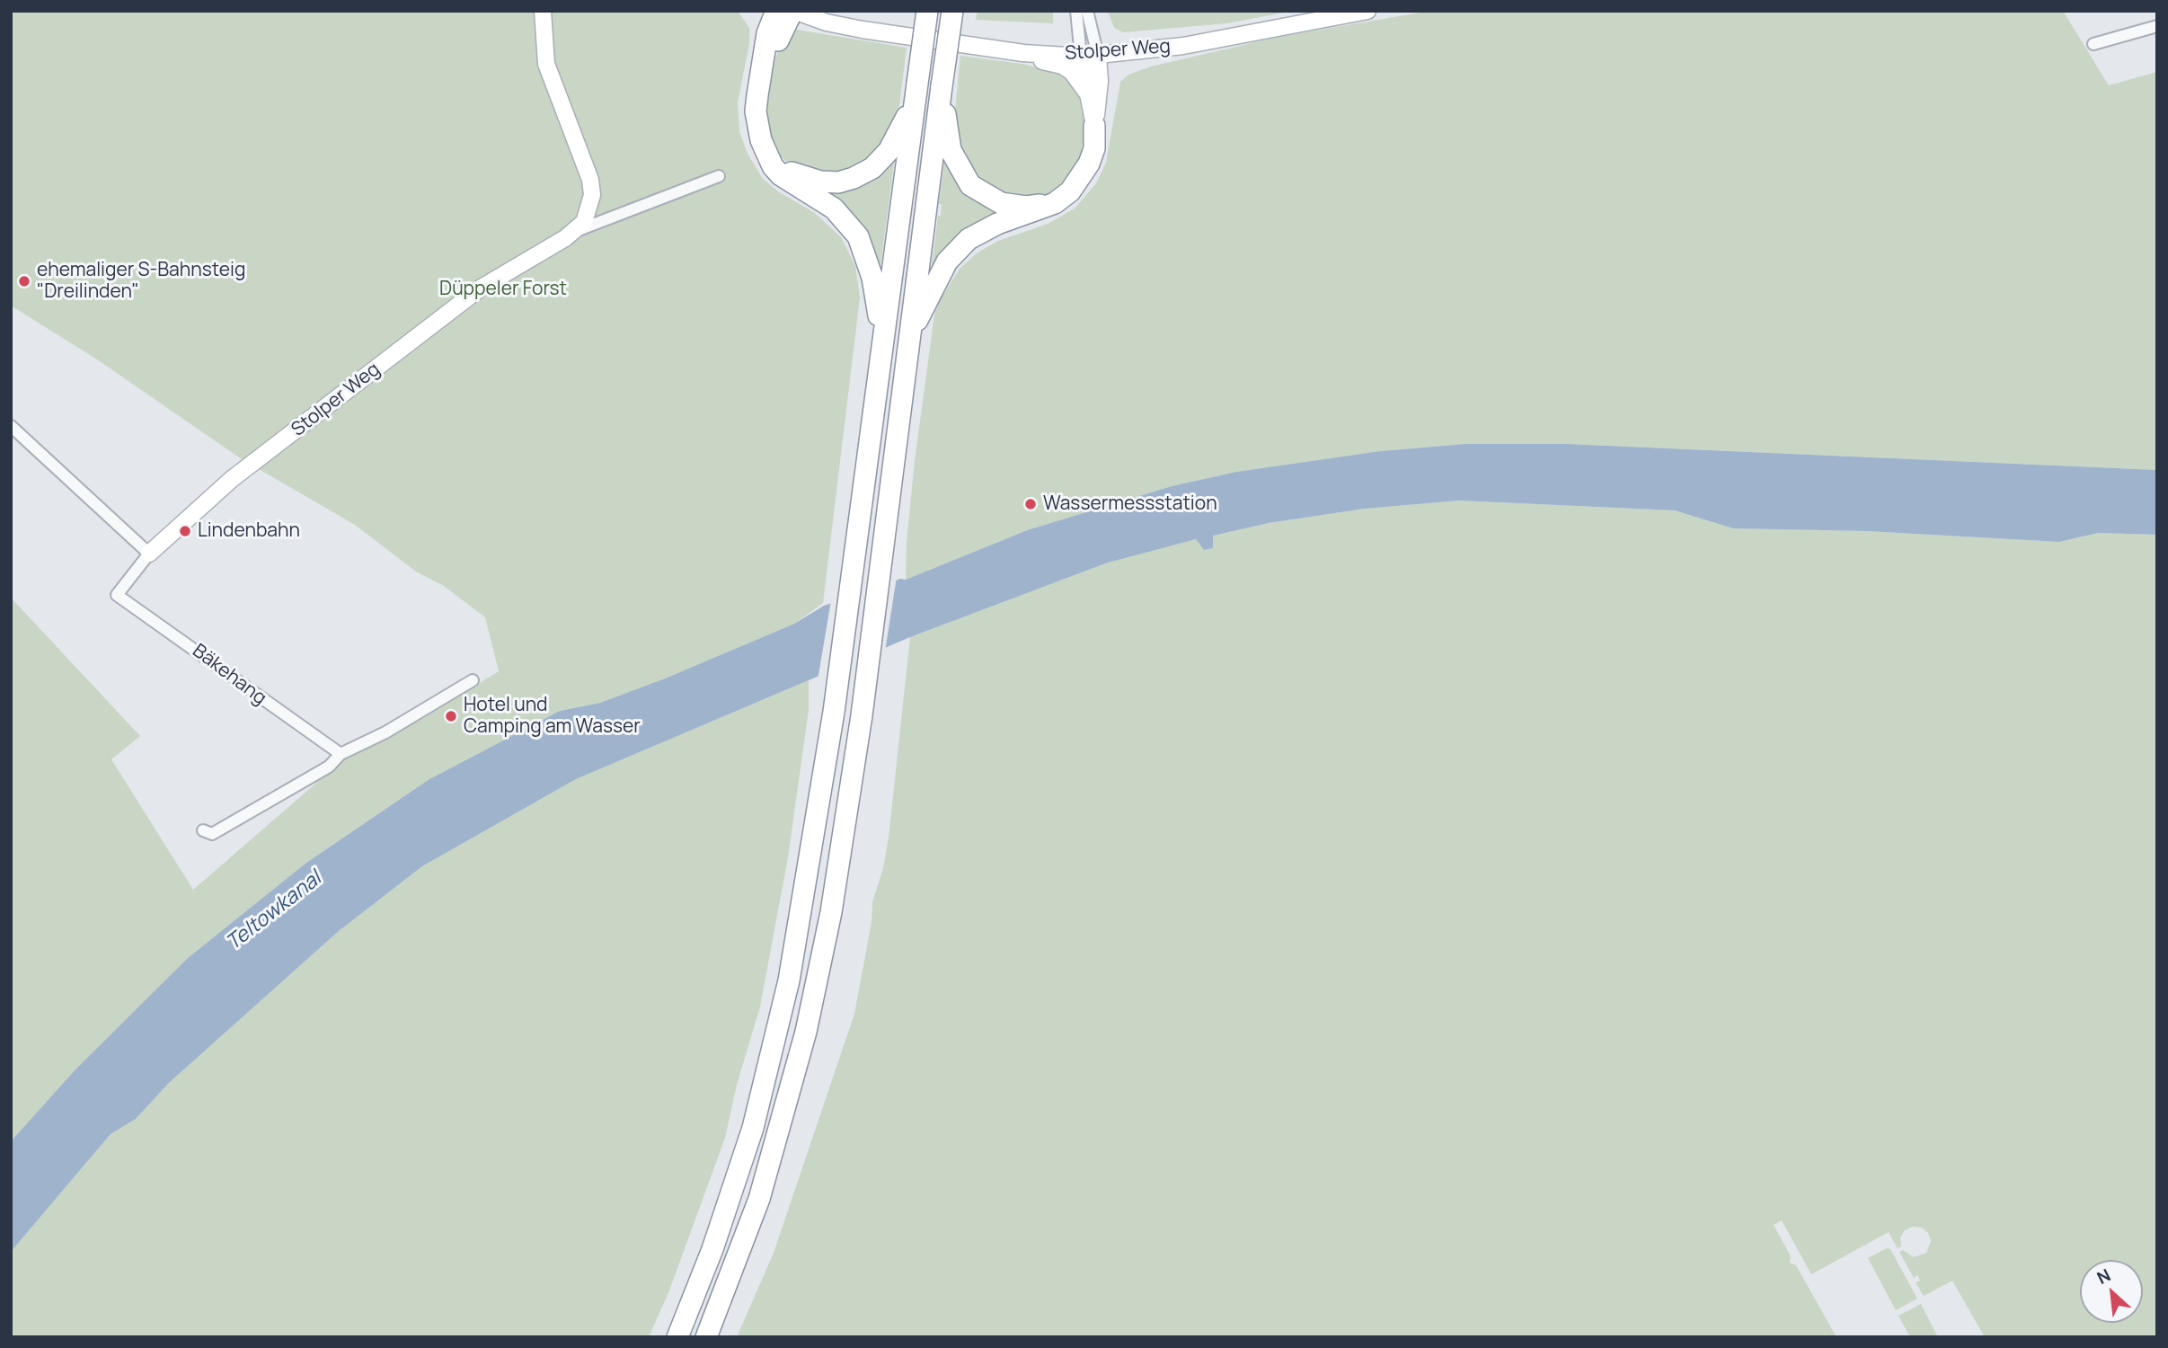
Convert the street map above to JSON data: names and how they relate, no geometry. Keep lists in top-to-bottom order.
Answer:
{
  "streets": {
    "street": ["Stolper Weg", "Bäkehang"]
  },
  "crossings": [
    ["Stolper Weg", "Bäkehang"]
  ],
  "water": ["Teltowkanal"],
  "parks": ["Düppeler Forst"],
  "places": [
    "ehemaliger S-Bahnsteig \"Dreilinden\"",
    "Wassermessstation",
    "Lindenbahn",
    "Hotel und Camping am Wasser"
  ],
  "north": "top left"
}
